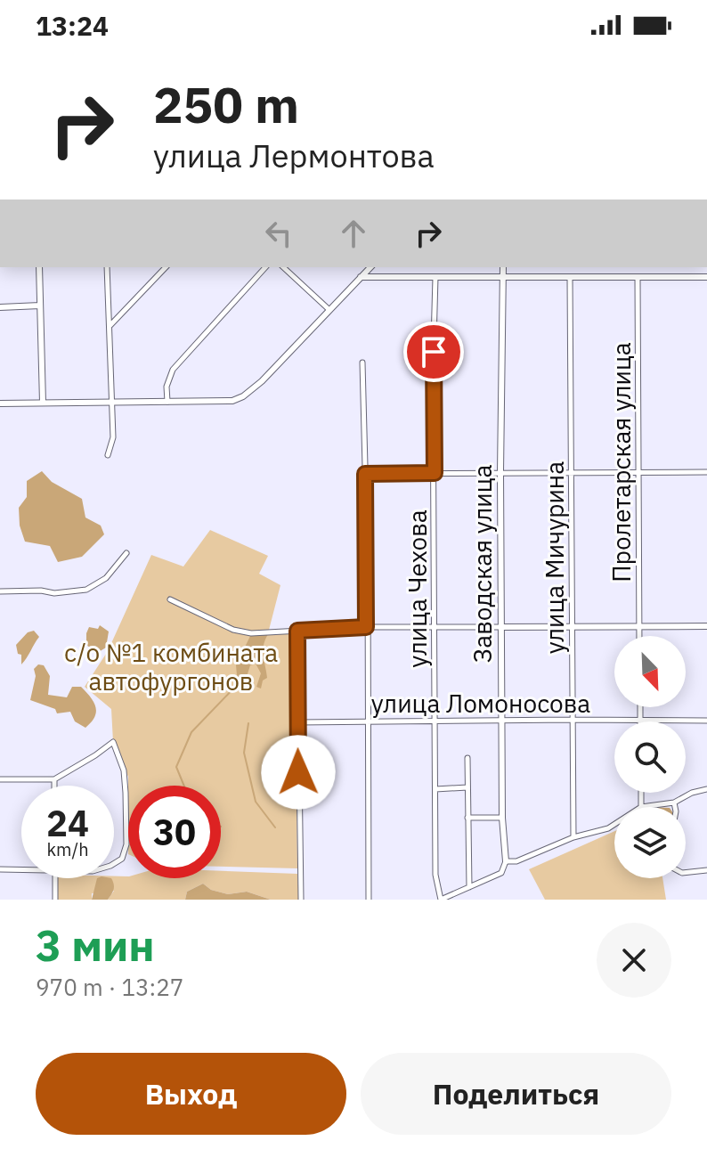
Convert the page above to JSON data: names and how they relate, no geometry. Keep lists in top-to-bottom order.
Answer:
{
  "streets": {
    "street": [
      "Пролетарская улица",
      "улица Мичурина",
      "Заводская улица",
      "улица Чехова",
      "улица Ломоносова"
    ]
  },
  "crossings": [
    ["улица Мичурина", "улица Ломоносова"],
    ["Заводская улица", "улица Ломоносова"],
    ["улица Чехова", "улица Ломоносова"]
  ],
  "parks": ["с/о №1 комбината автофургонов"],
  "north": "bottom right",
  "page": {
    "status": "13:24",
    "turn": ["250 m", "улица Лермонтова"],
    "speed": "24 km/h",
    "limit": "30",
    "heading": ["3 мин", "970 m · 13:27"],
    "buttons": ["Выход", "Поделиться"]
  }
}
